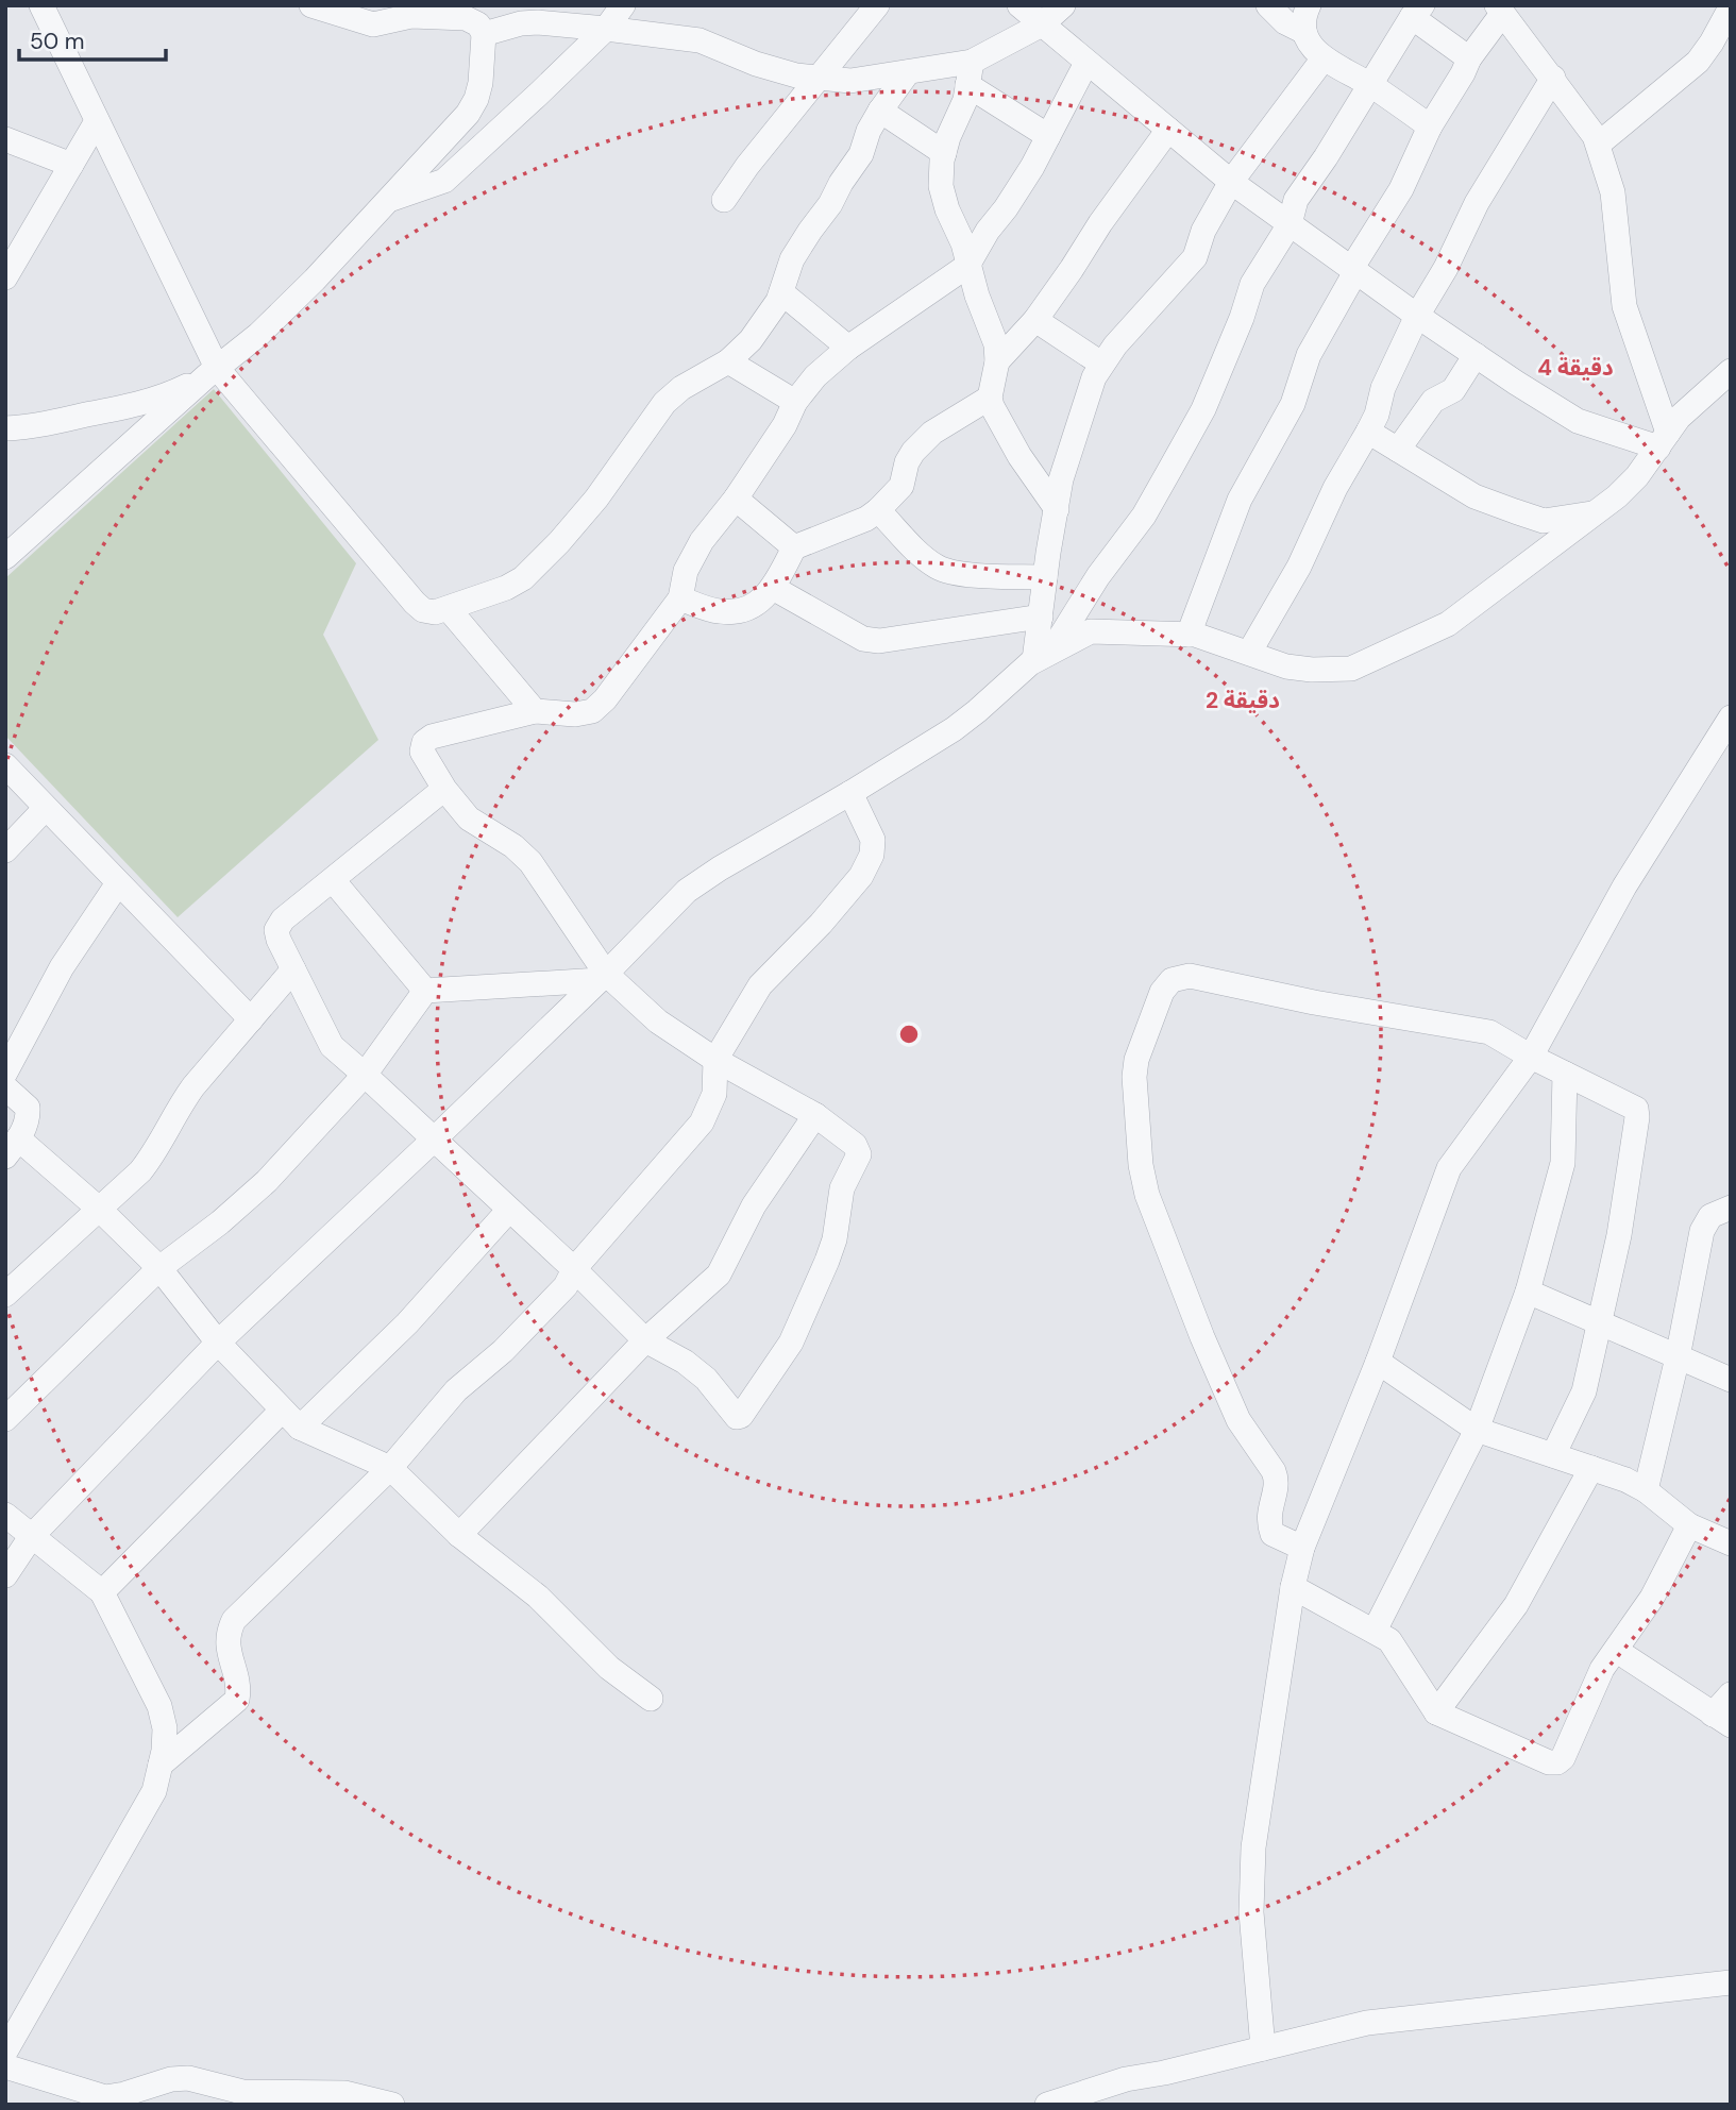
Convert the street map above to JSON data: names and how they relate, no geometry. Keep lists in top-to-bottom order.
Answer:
{
  "scale_bar": "50 m",
  "rings": ["4 دقيقة", "2 دقيقة"]
}
